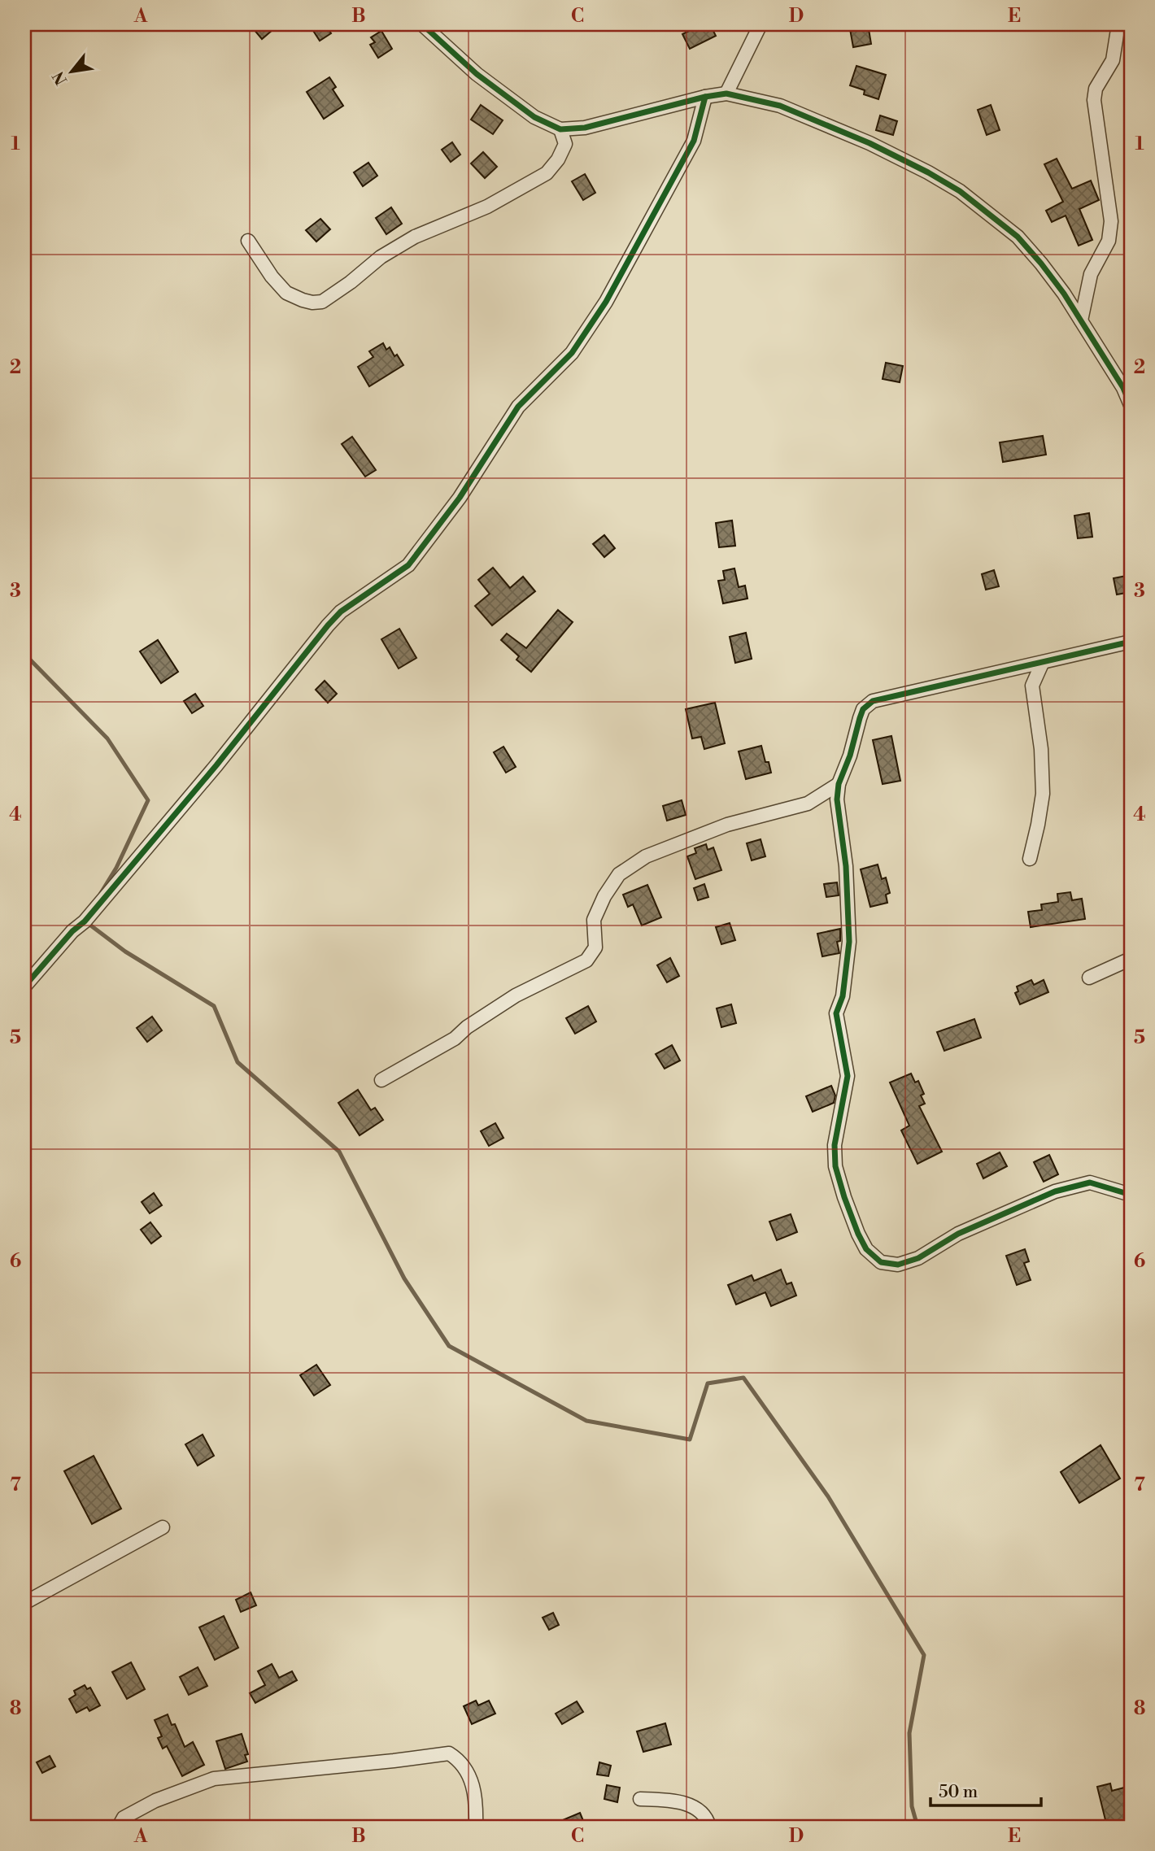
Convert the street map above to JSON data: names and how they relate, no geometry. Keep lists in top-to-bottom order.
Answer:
{
  "scale_bar": "50 m",
  "north": "bottom left",
  "grid": {
    "columns": [
      "A",
      "B",
      "C",
      "D",
      "E"
    ],
    "rows": [
      "1",
      "2",
      "3",
      "4",
      "5",
      "6",
      "7",
      "8"
    ]
  }
}
